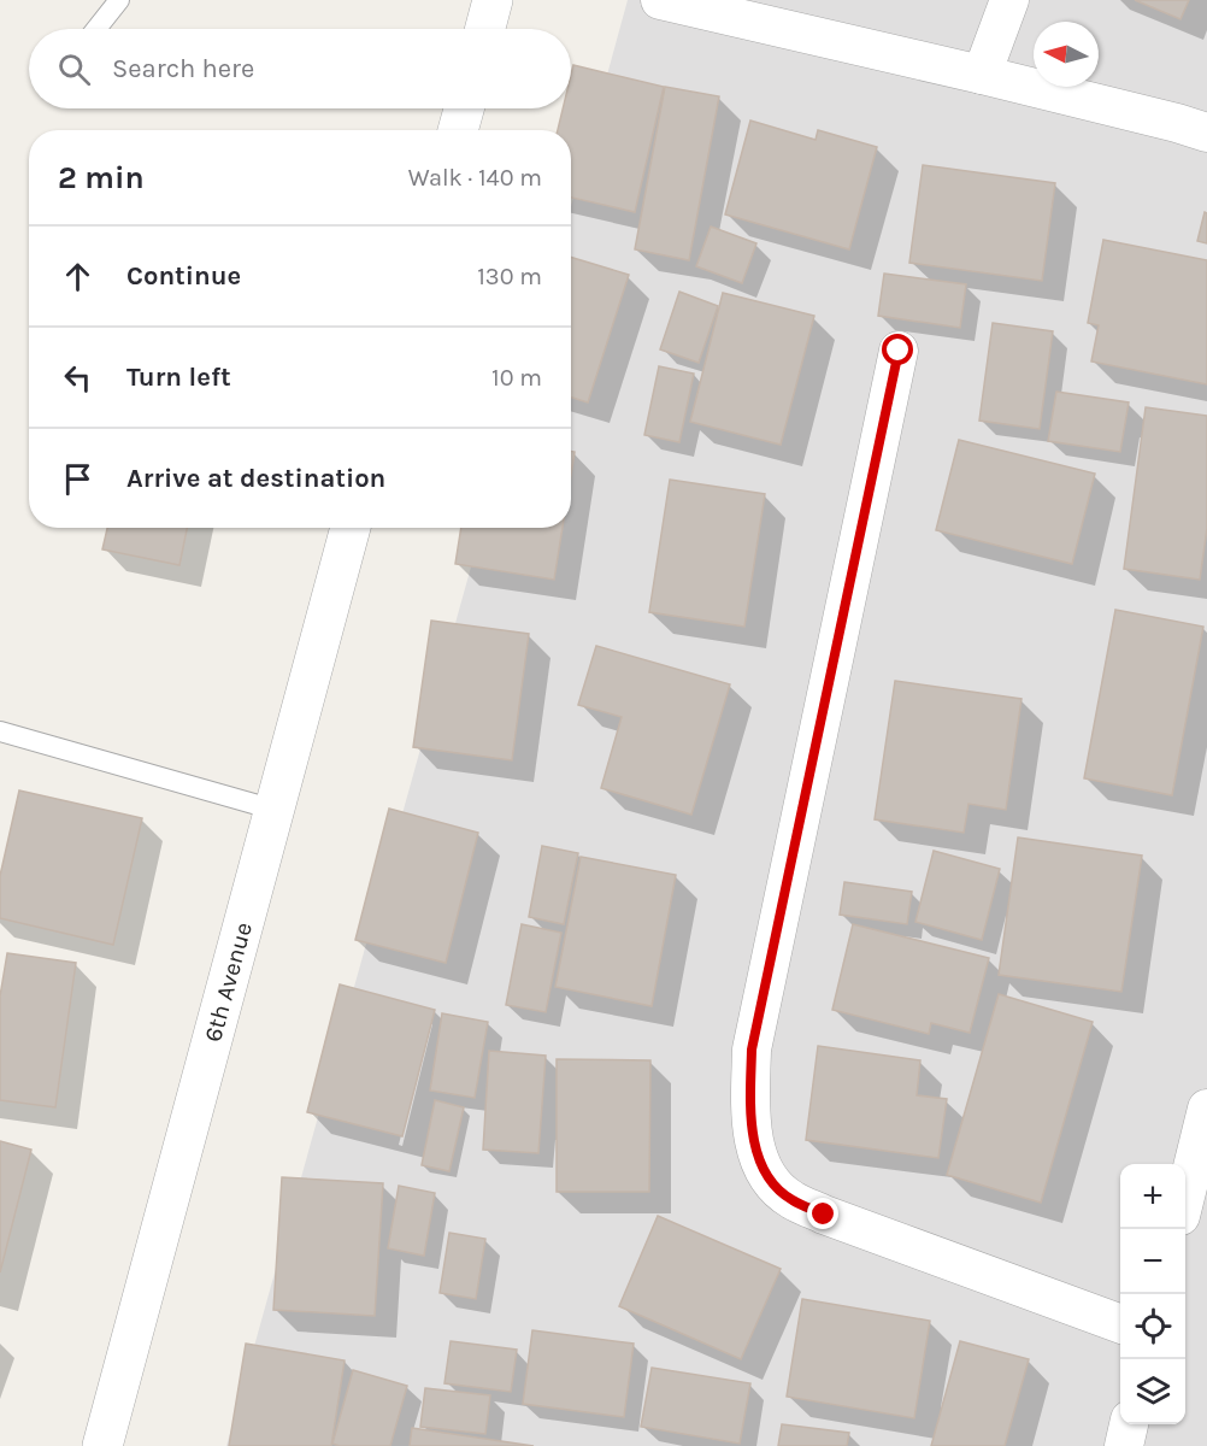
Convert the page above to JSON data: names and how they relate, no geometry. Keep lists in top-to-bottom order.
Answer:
{
  "streets": {
    "street": ["6th Avenue"]
  },
  "north": "left",
  "page": {
    "search": "Search here",
    "heading": ["2 min", "Walk · 140 m"],
    "list": [
      ["Continue", "130 m"],
      ["Turn left", "10 m"],
      "Arrive at destination"
    ],
    "map_buttons": ["+", "−"]
  }
}
